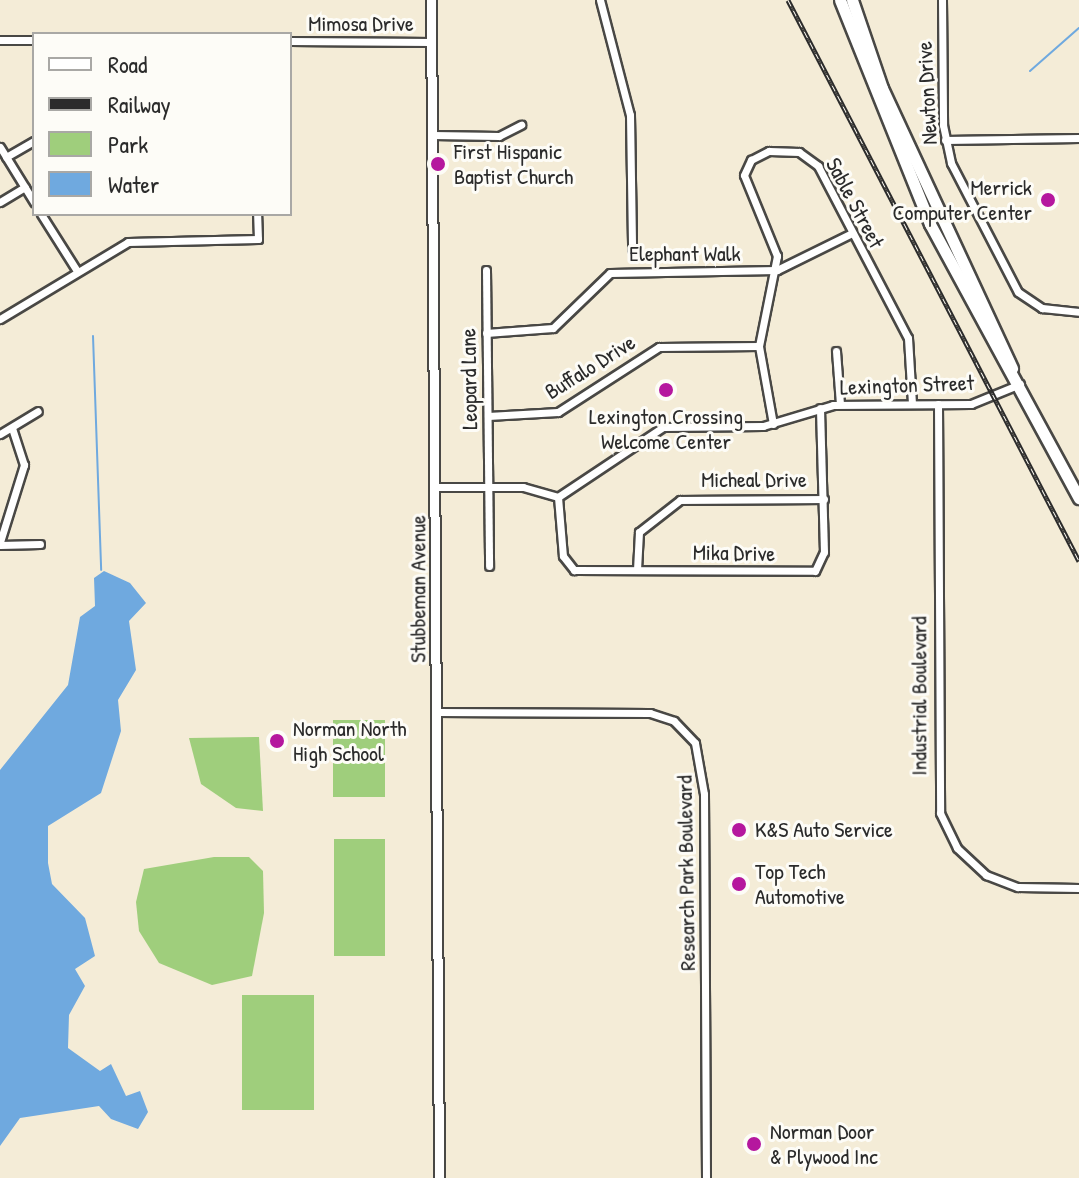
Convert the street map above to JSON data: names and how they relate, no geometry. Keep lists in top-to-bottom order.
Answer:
{
  "streets": {
    "street": [
      "Mimosa Drive",
      "Newton Drive",
      "Sable Street",
      "Elephant Walk",
      "Buffalo Drive",
      "Leopard Lane",
      "Lexington Street",
      "Micheal Drive",
      "Mika Drive",
      "Stubbeman Avenue",
      "Industrial Boulevard",
      "Research Park Boulevard"
    ]
  },
  "crossings": [
    ["Mimosa Drive", "Stubbeman Avenue"],
    ["Sable Street", "Elephant Walk"],
    ["Sable Street", "Buffalo Drive"],
    ["Sable Street", "Lexington Street"],
    ["Elephant Walk", "Leopard Lane"],
    ["Buffalo Drive", "Leopard Lane"],
    ["Lexington Street", "Mika Drive"],
    ["Lexington Street", "Industrial Boulevard"],
    ["Micheal Drive", "Mika Drive"],
    ["Stubbeman Avenue", "Research Park Boulevard"]
  ],
  "places": [
    "First Hispanic Baptist Church",
    "Merrick Computer Center",
    "Lexington Crossing Welcome Center",
    "Norman North High School",
    "K&S Auto Service",
    "Top Tech Automotive",
    "Norman Door & Plywood Inc"
  ],
  "legend": [
    "Road",
    "Railway",
    "Park",
    "Water"
  ]
}
